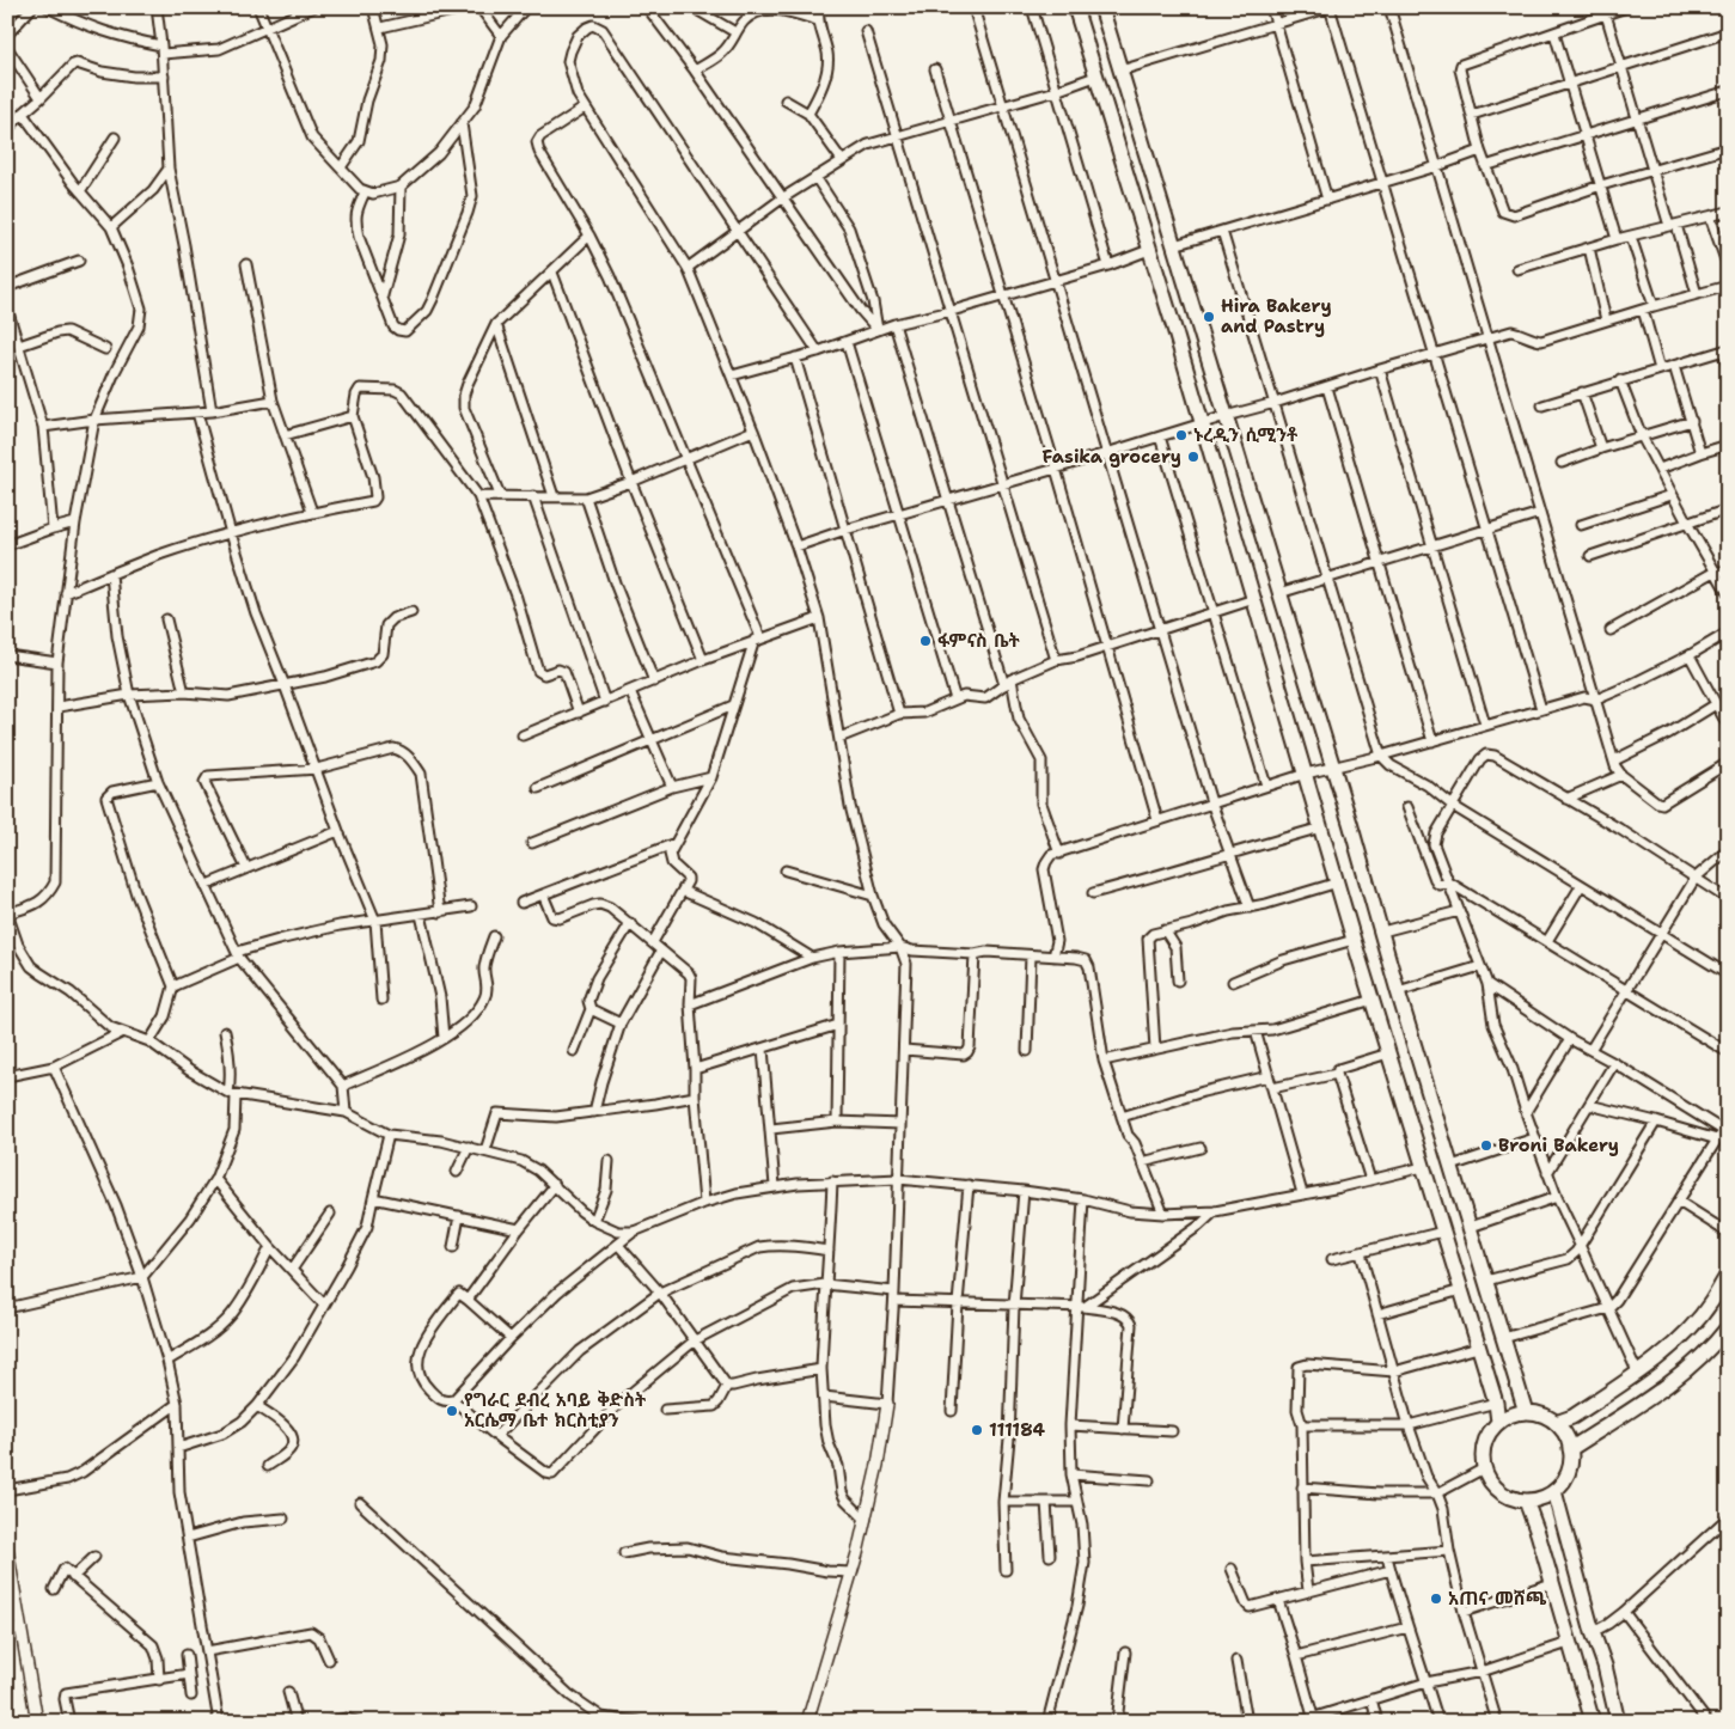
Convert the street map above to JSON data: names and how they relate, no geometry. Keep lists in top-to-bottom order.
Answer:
{
  "places": [
    "Hira Bakery and Pastry",
    "ኑረዲን ሲሚንቶ",
    "Fasika grocery",
    "ፋምናስ ቤት",
    "Broni Bakery",
    "የግራር ደብረ አባይ ቅድስት አርሴማ ቤተ ክርስቲያን",
    "111184",
    "አጠና መሸጫ"
  ]
}
